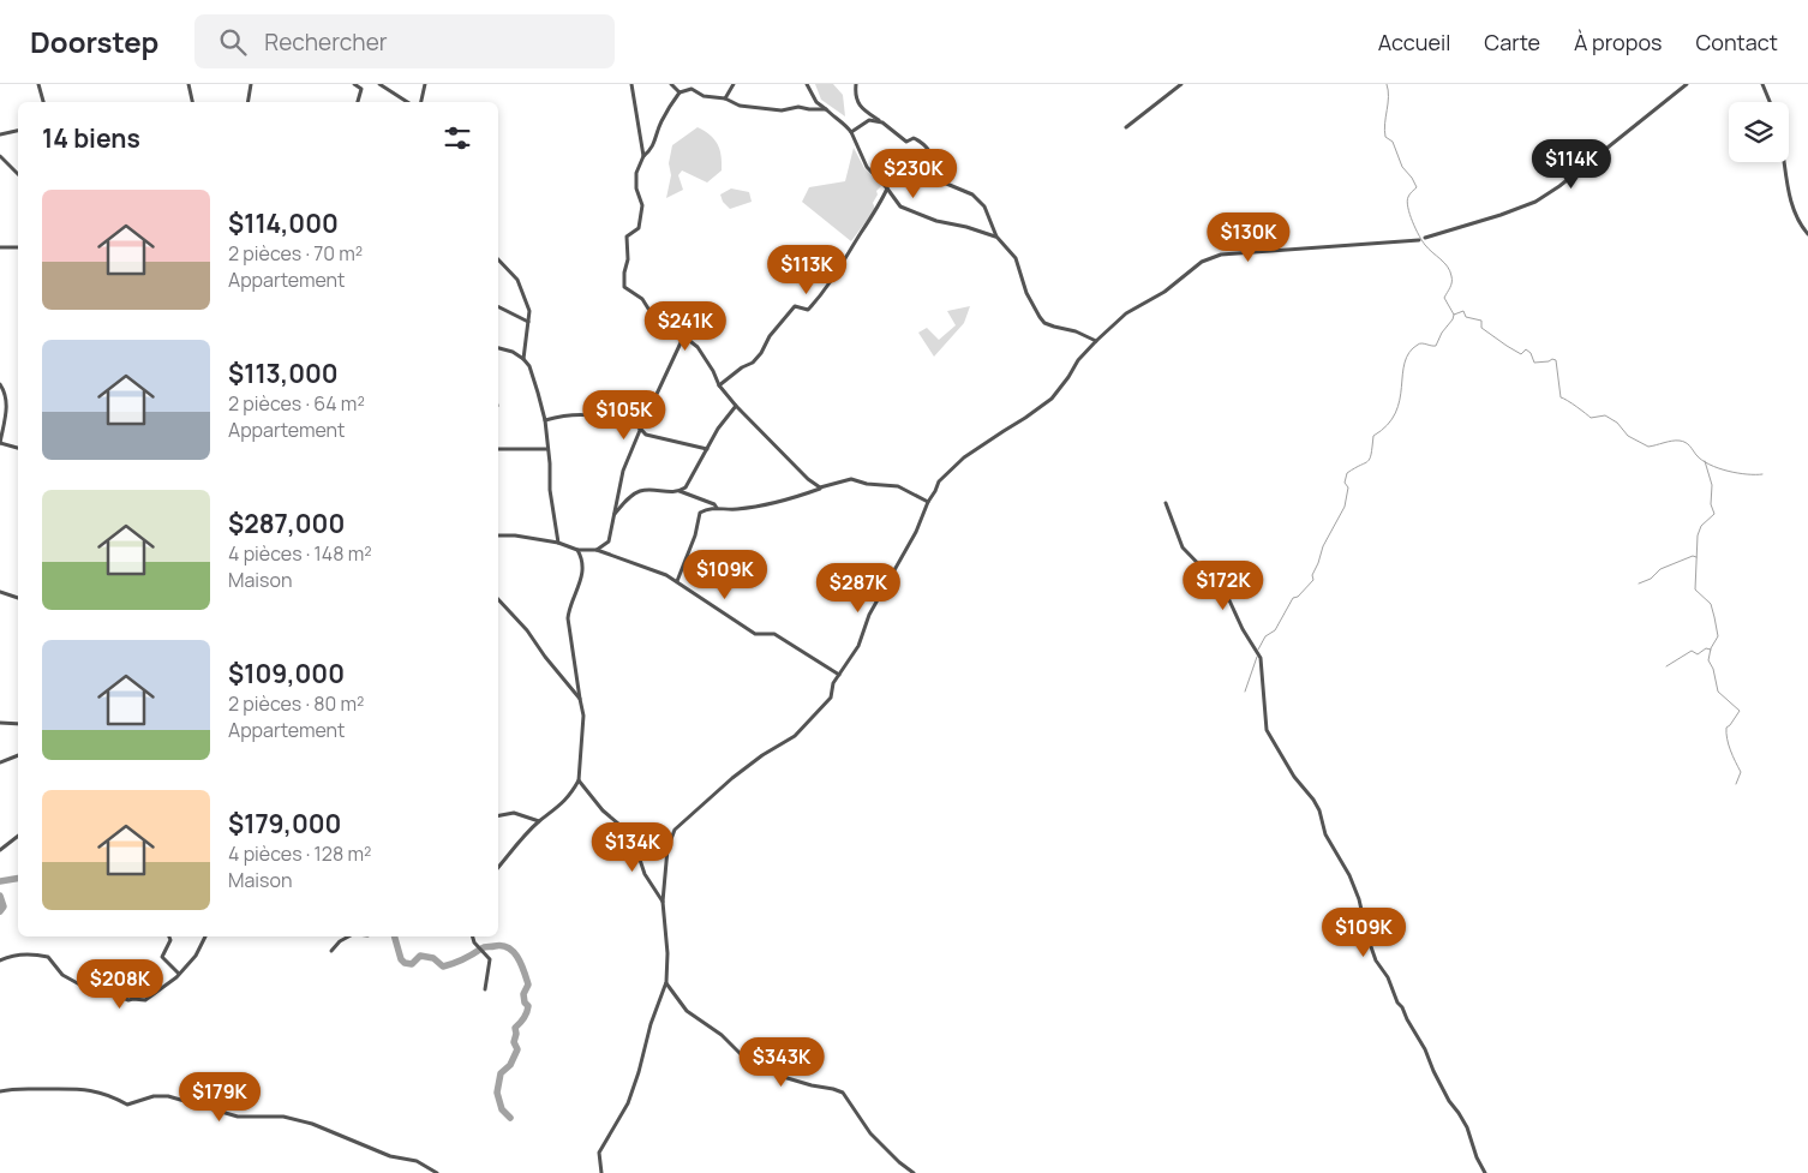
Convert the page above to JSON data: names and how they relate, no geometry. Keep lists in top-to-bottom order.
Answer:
{
  "page": {
    "header": "Doorstep",
    "search": "Rechercher",
    "nav": [
      "Accueil",
      "Carte",
      "À propos",
      "Contact"
    ],
    "heading": "14 biens",
    "price": [
      "$114K",
      "$230K",
      "$130K",
      "$113K",
      "$241K",
      "$105K",
      "$109K",
      "$172K",
      "$287K",
      "$134K",
      "$109K",
      "$208K",
      "$343K",
      "$179K"
    ],
    "list": [
      {
        "name": "$114,000",
        "note": "2 pièces · 70 m² · Appartement"
      },
      {
        "name": "$113,000",
        "note": "2 pièces · 64 m² · Appartement"
      },
      {
        "name": "$287,000",
        "note": "4 pièces · 148 m² · Maison"
      },
      {
        "name": "$109,000",
        "note": "2 pièces · 80 m² · Appartement"
      },
      {
        "name": "$179,000",
        "note": "4 pièces · 128 m² · Maison"
      }
    ]
  }
}
